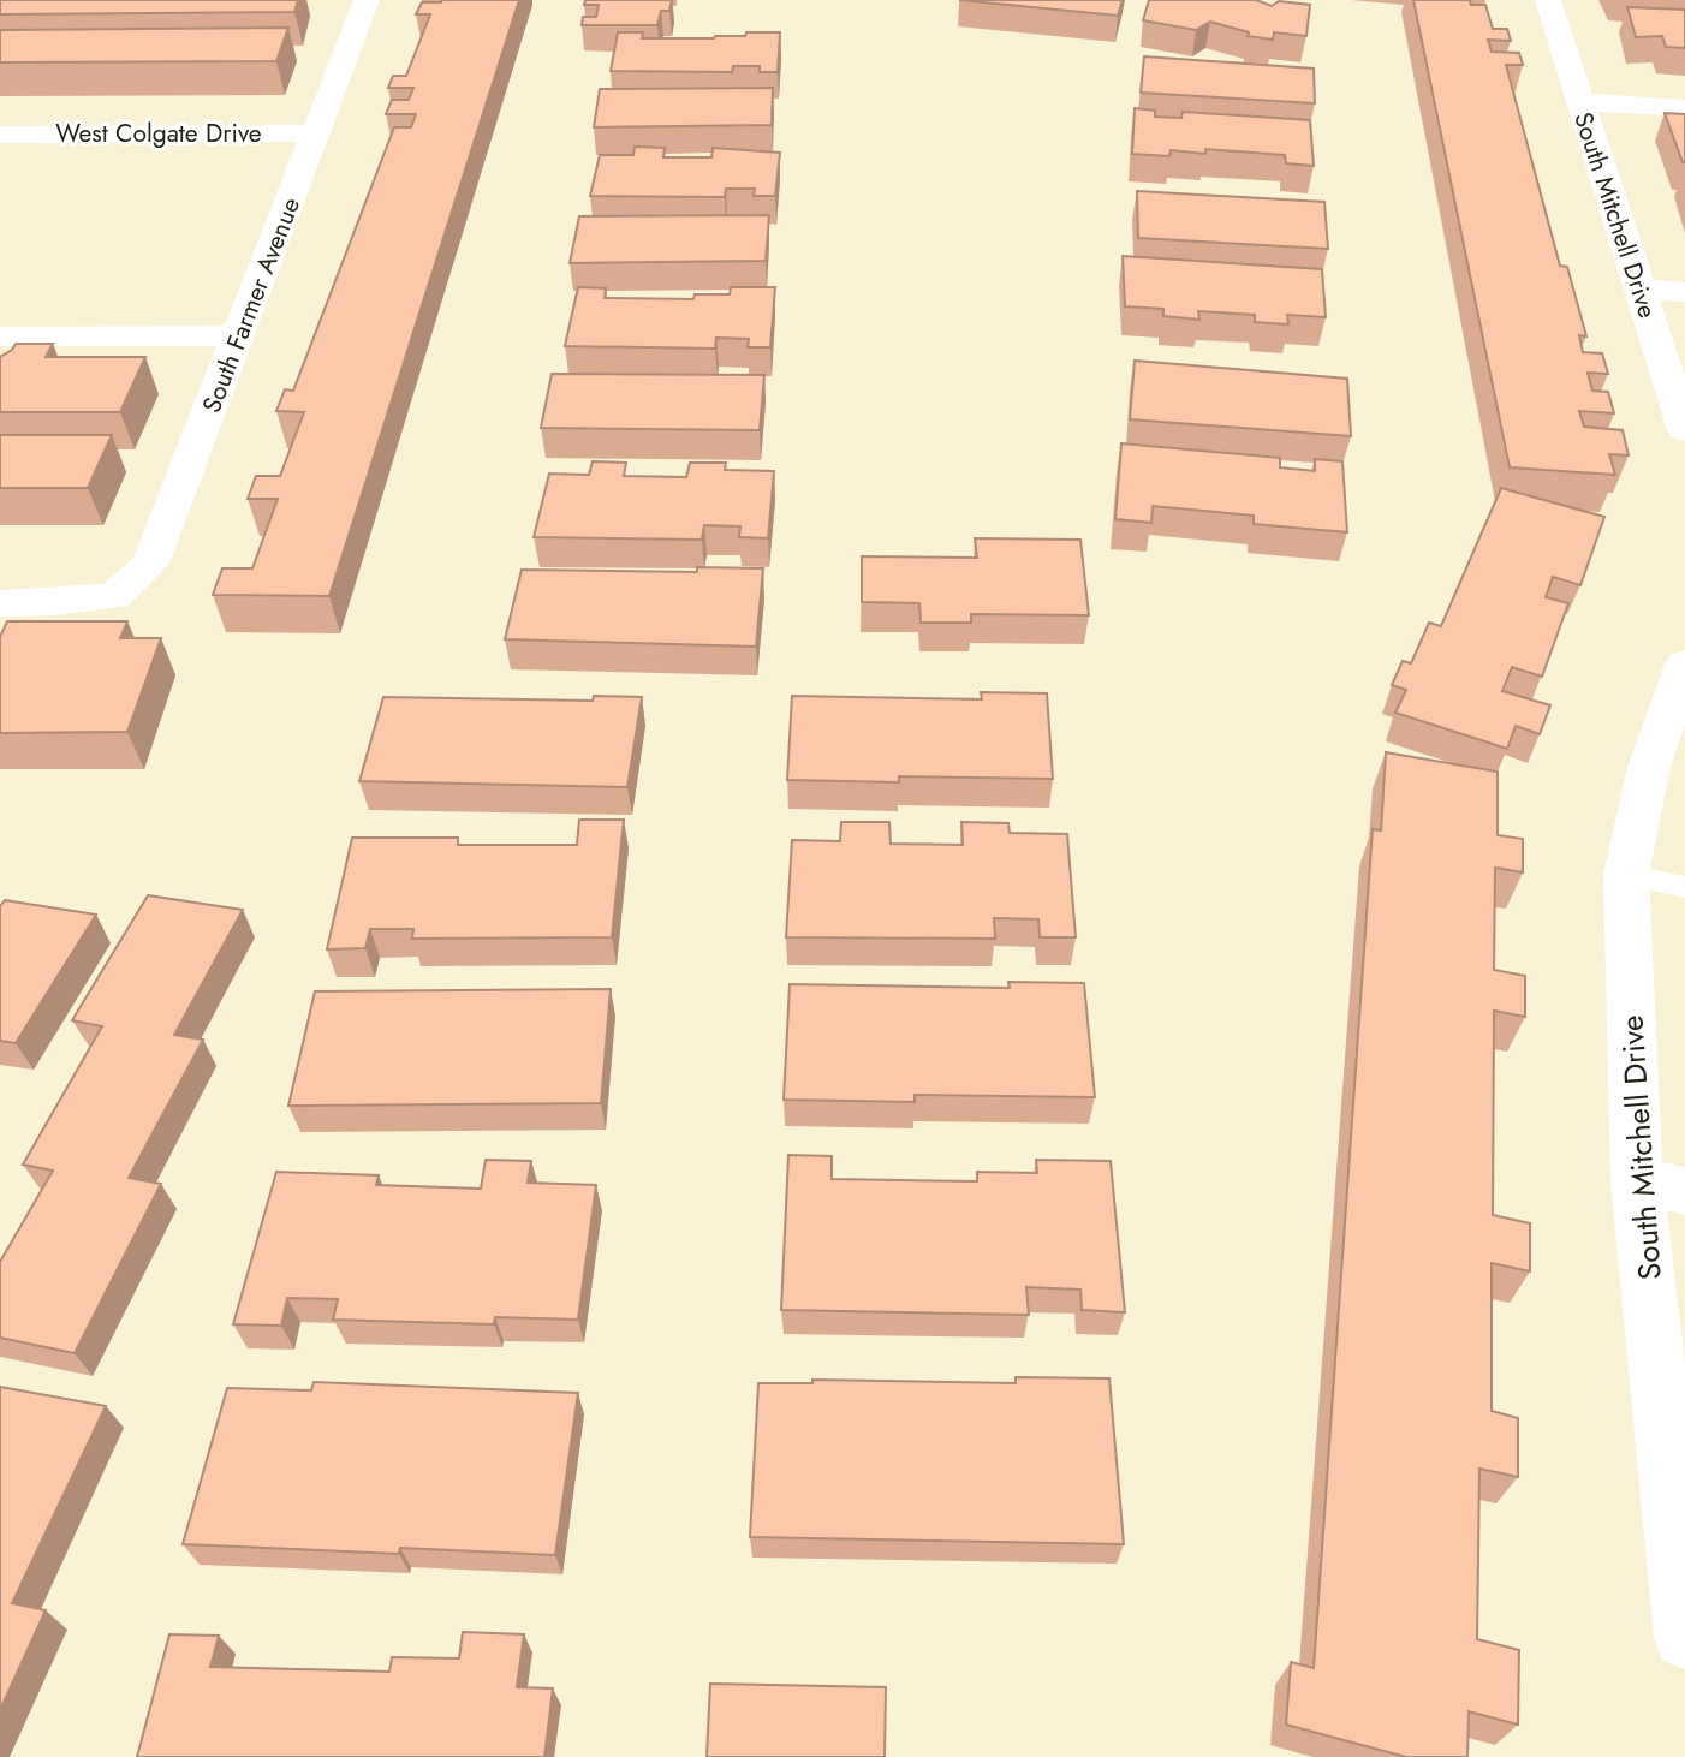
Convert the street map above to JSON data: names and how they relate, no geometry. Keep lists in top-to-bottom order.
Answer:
{
  "streets": {
    "street": ["West Colgate Drive", "South Mitchell Drive", "South Farmer Avenue"]
  },
  "crossings": [
    ["West Colgate Drive", "South Farmer Avenue"]
  ]
}
